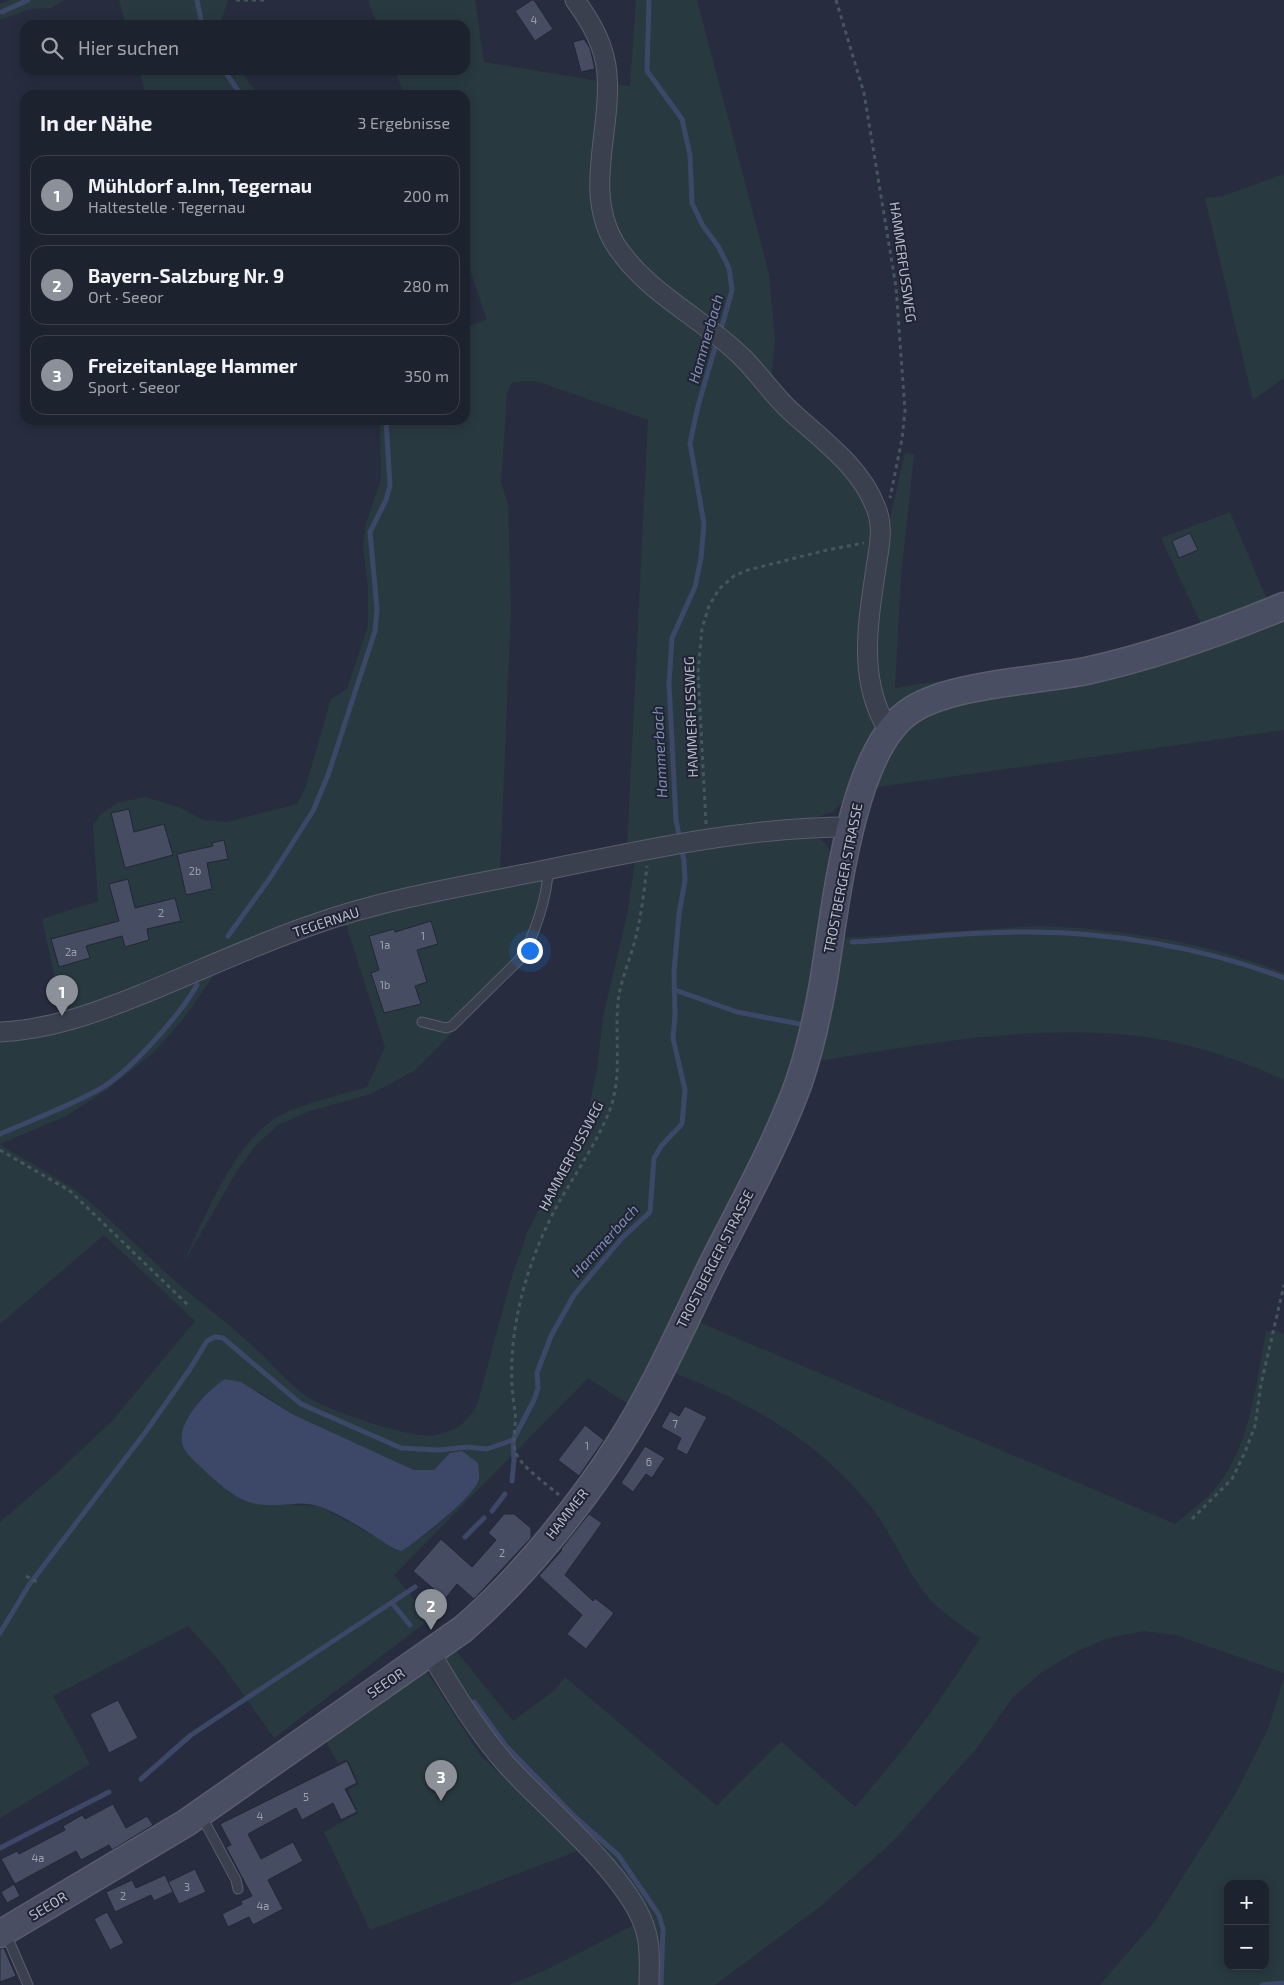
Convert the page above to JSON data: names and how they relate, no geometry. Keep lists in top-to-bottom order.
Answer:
{
  "streets": {
    "main road": ["TROSTBERGER STRASSE", "HAMMER", "SEEOR"],
    "street": ["TEGERNAU"],
    "path": ["HAMMERFUSSWEG"]
  },
  "crossings": [
    ["HAMMERFUSSWEG", "TEGERNAU"],
    ["HAMMERFUSSWEG", "HAMMER"],
    ["TROSTBERGER STRASSE", "TEGERNAU"],
    ["TROSTBERGER STRASSE", "HAMMER"],
    ["HAMMER", "SEEOR"]
  ],
  "water": ["Hammerbach"],
  "house_numbers": [
    "4",
    "2b",
    "2",
    "1",
    "1a",
    "2a",
    "1b",
    "7",
    "1",
    "6",
    "2",
    "5",
    "4",
    "4a",
    "3",
    "2",
    "4a"
  ],
  "page": {
    "search": "Hier suchen",
    "heading": ["In der Nähe", "3 Ergebnisse"],
    "list": [
      {
        "mark": "1",
        "name": "Mühldorf a.Inn, Tegernau",
        "note": "Haltestelle · Tegernau",
        "value": "200 m"
      },
      {
        "mark": "2",
        "name": "Bayern-Salzburg Nr. 9",
        "note": "Ort · Seeor",
        "value": "280 m"
      },
      {
        "mark": "3",
        "name": "Freizeitanlage Hammer",
        "note": "Sport · Seeor",
        "value": "350 m"
      }
    ],
    "pins": ["1", "2", "3"],
    "map_buttons": ["+", "−"]
  }
}
